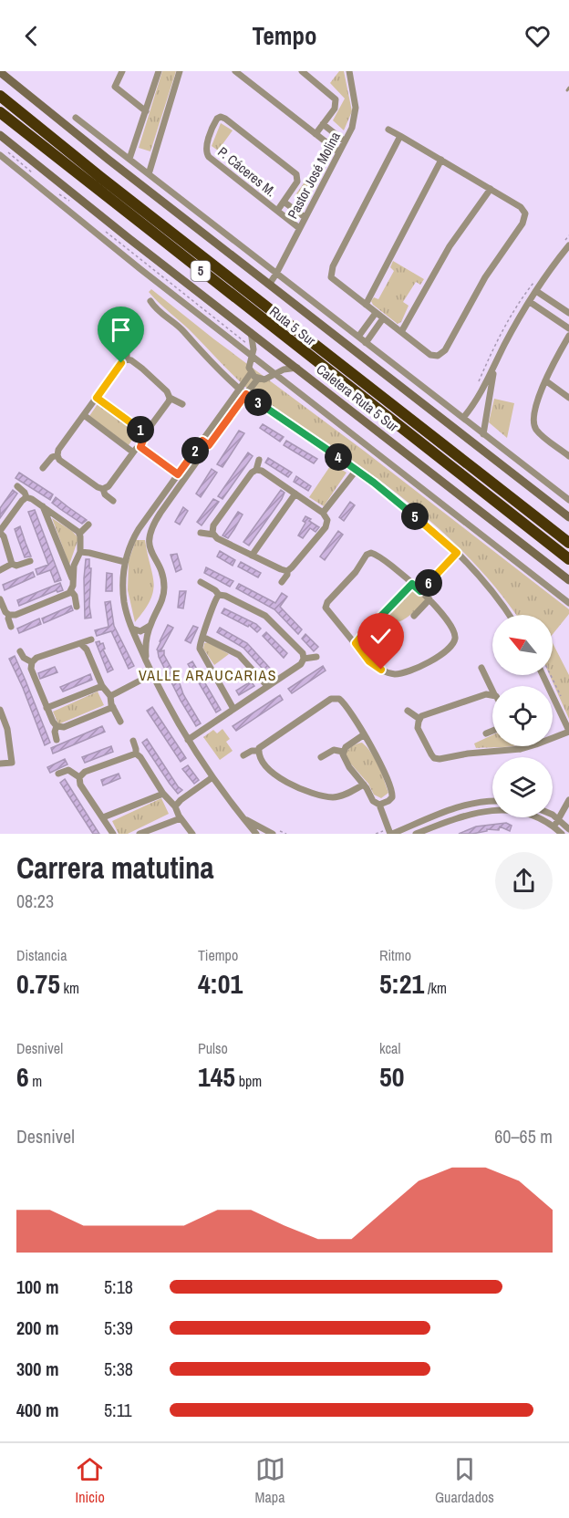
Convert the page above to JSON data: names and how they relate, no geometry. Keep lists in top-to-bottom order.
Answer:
{
  "streets": {
    "highway": ["5", "Ruta 5 Sur"],
    "main road": ["Caletera Ruta 5 Sur"],
    "street": ["P. Cáceres M.", "Pastor José Molina"]
  },
  "crossings": [
    ["P. Cáceres M.", "Pastor José Molina"]
  ],
  "districts": ["VALLE ARAUCARIAS"],
  "north": "top left",
  "page": {
    "header": "Tempo",
    "pins": [
      "3",
      "1",
      "2",
      "4",
      "5",
      "6"
    ],
    "heading": ["Carrera matutina", "08:23"],
    "stats": [
      ["Distancia", "0.75 km"],
      ["Tiempo", "4:01"],
      ["Ritmo", "5:21 /km"],
      ["Desnivel", "6 m"],
      ["Pulso", "145 bpm"],
      ["kcal", "50"]
    ],
    "chart": ["Desnivel", "60–65 m"],
    "list": [
      {
        "name": "100 m",
        "note": "5:18"
      },
      {
        "name": "200 m",
        "note": "5:39"
      },
      {
        "name": "300 m",
        "note": "5:38"
      },
      {
        "name": "400 m",
        "note": "5:11"
      }
    ],
    "tabs": ["Inicio", "Mapa", "Guardados"]
  }
}
